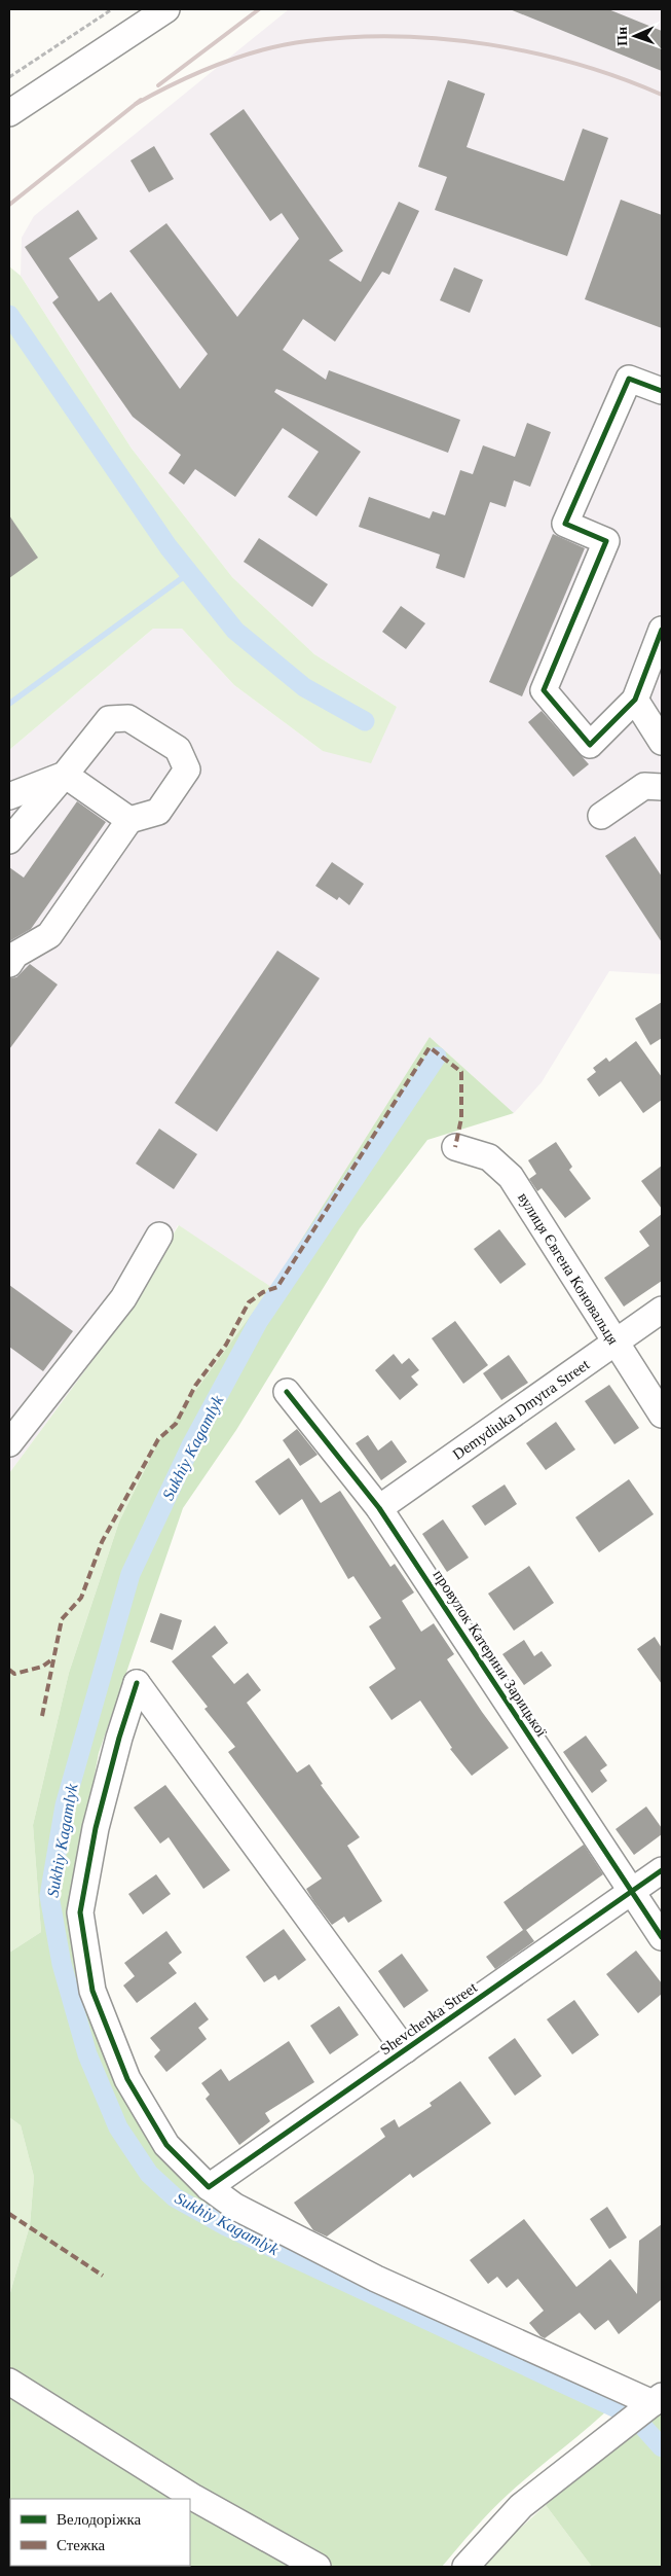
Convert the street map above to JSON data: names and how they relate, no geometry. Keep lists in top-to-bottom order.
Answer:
{
  "streets": {
    "street": [
      "вулиця Євгена Коновальця",
      "Demydiuka Dmytra Street",
      "провулок Катерини Зарицької",
      "Shevchenka Street"
    ]
  },
  "crossings": [
    ["вулиця Євгена Коновальця", "Demydiuka Dmytra Street"],
    ["Demydiuka Dmytra Street", "провулок Катерини Зарицької"],
    ["провулок Катерини Зарицької", "Shevchenka Street"]
  ],
  "water": ["Sukhiy Kagamlyk"],
  "legend": ["Велодоріжка", "Стежка"],
  "north": "left"
}
